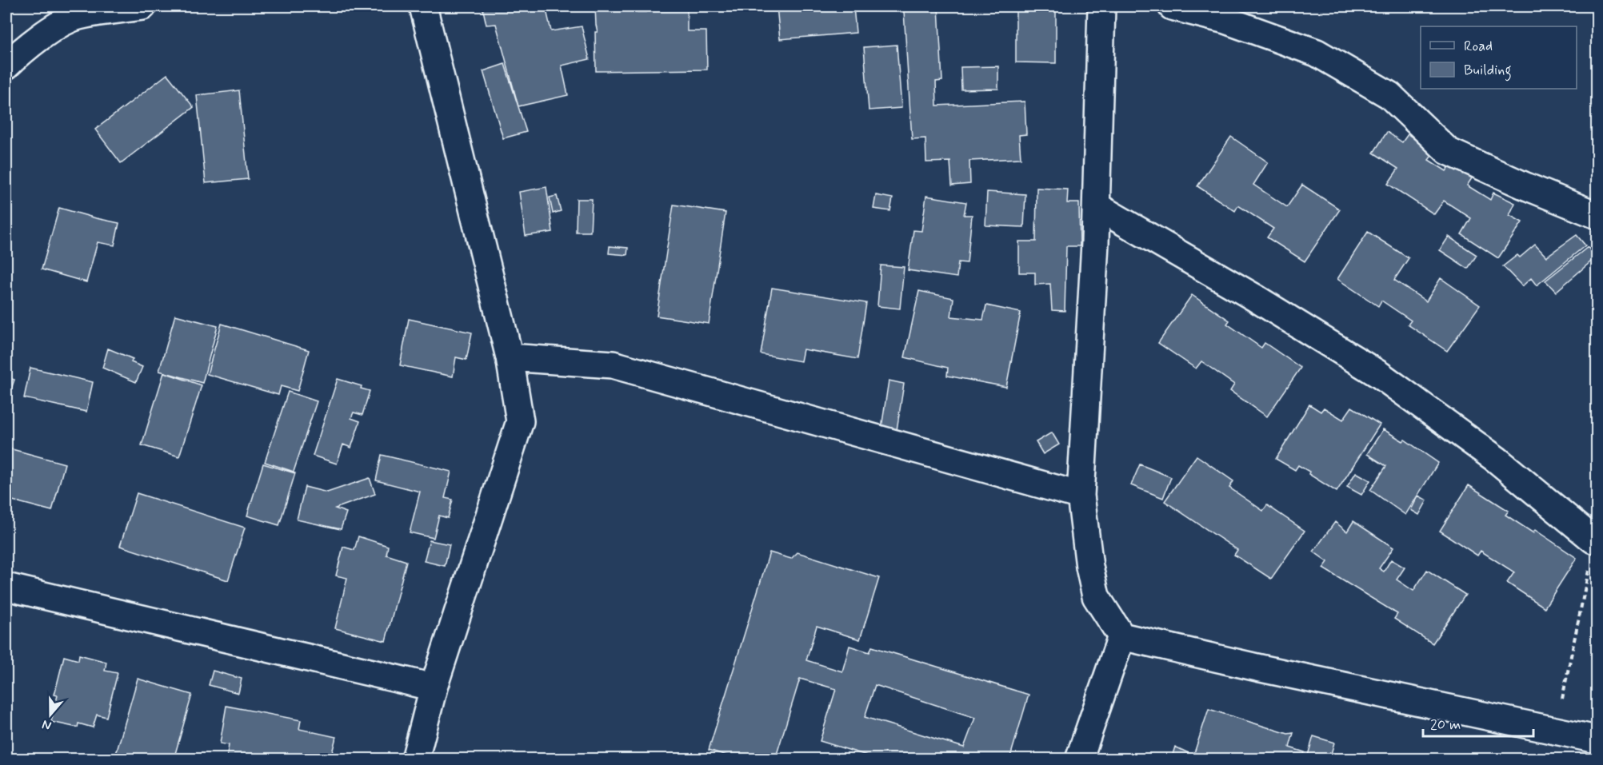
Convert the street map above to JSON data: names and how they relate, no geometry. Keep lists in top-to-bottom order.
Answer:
{
  "legend": ["Road", "Building"],
  "scale_bar": "20 m",
  "north": "bottom"
}
